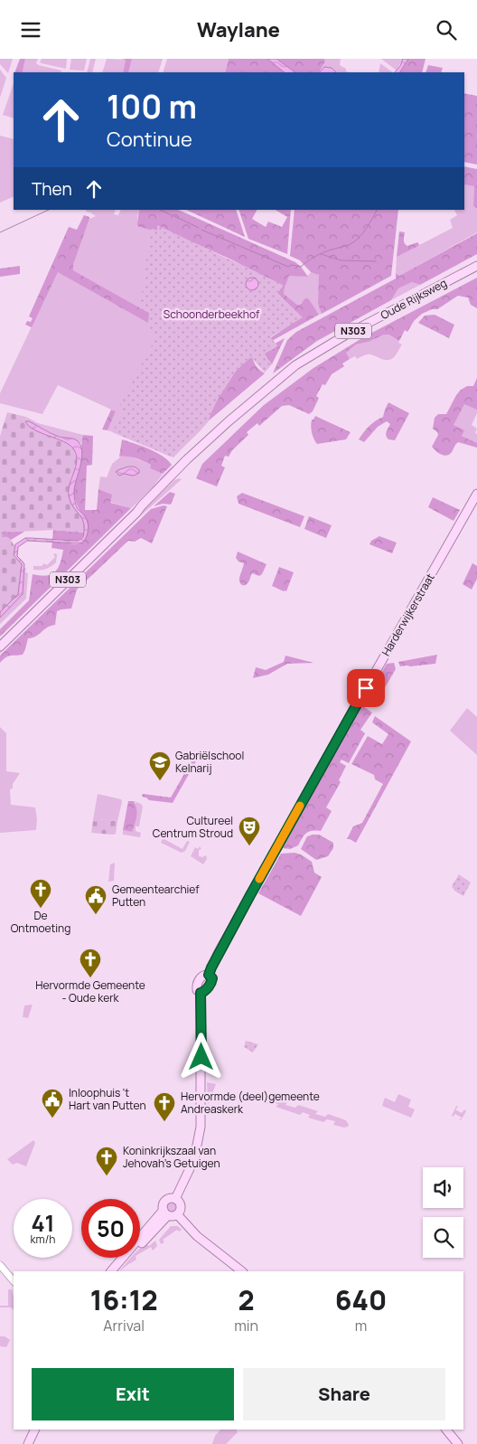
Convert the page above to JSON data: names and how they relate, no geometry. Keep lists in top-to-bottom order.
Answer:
{
  "streets": {
    "main road": ["Oude Rijksweg", "N303", "Harderwijkerstraat"]
  },
  "parks": ["Schoonderbeekhof"],
  "places": {
    "school or university": ["Gabriëlschool Kelnarij"],
    "theatre": ["Cultureel Centrum Stroud"],
    "church": [
      "De Ontmoeting",
      "Hervormde Gemeente - Oude kerk",
      "Hervormde (deel)gemeente Andreaskerk",
      "Koninkrijkszaal van Jehovah's Getuigen"
    ],
    "public building": ["Gemeentearchief Putten", "Inloophuis 't Hart van Putten"]
  },
  "page": {
    "header": "Waylane",
    "turn": ["100 m", "Continue"],
    "then": "Then",
    "speed": "41 km/h",
    "limit": "50",
    "eta": [
      "16:12",
      "Arrival",
      "2",
      "min",
      "640",
      "m"
    ],
    "buttons": ["Exit", "Share"]
  }
}
